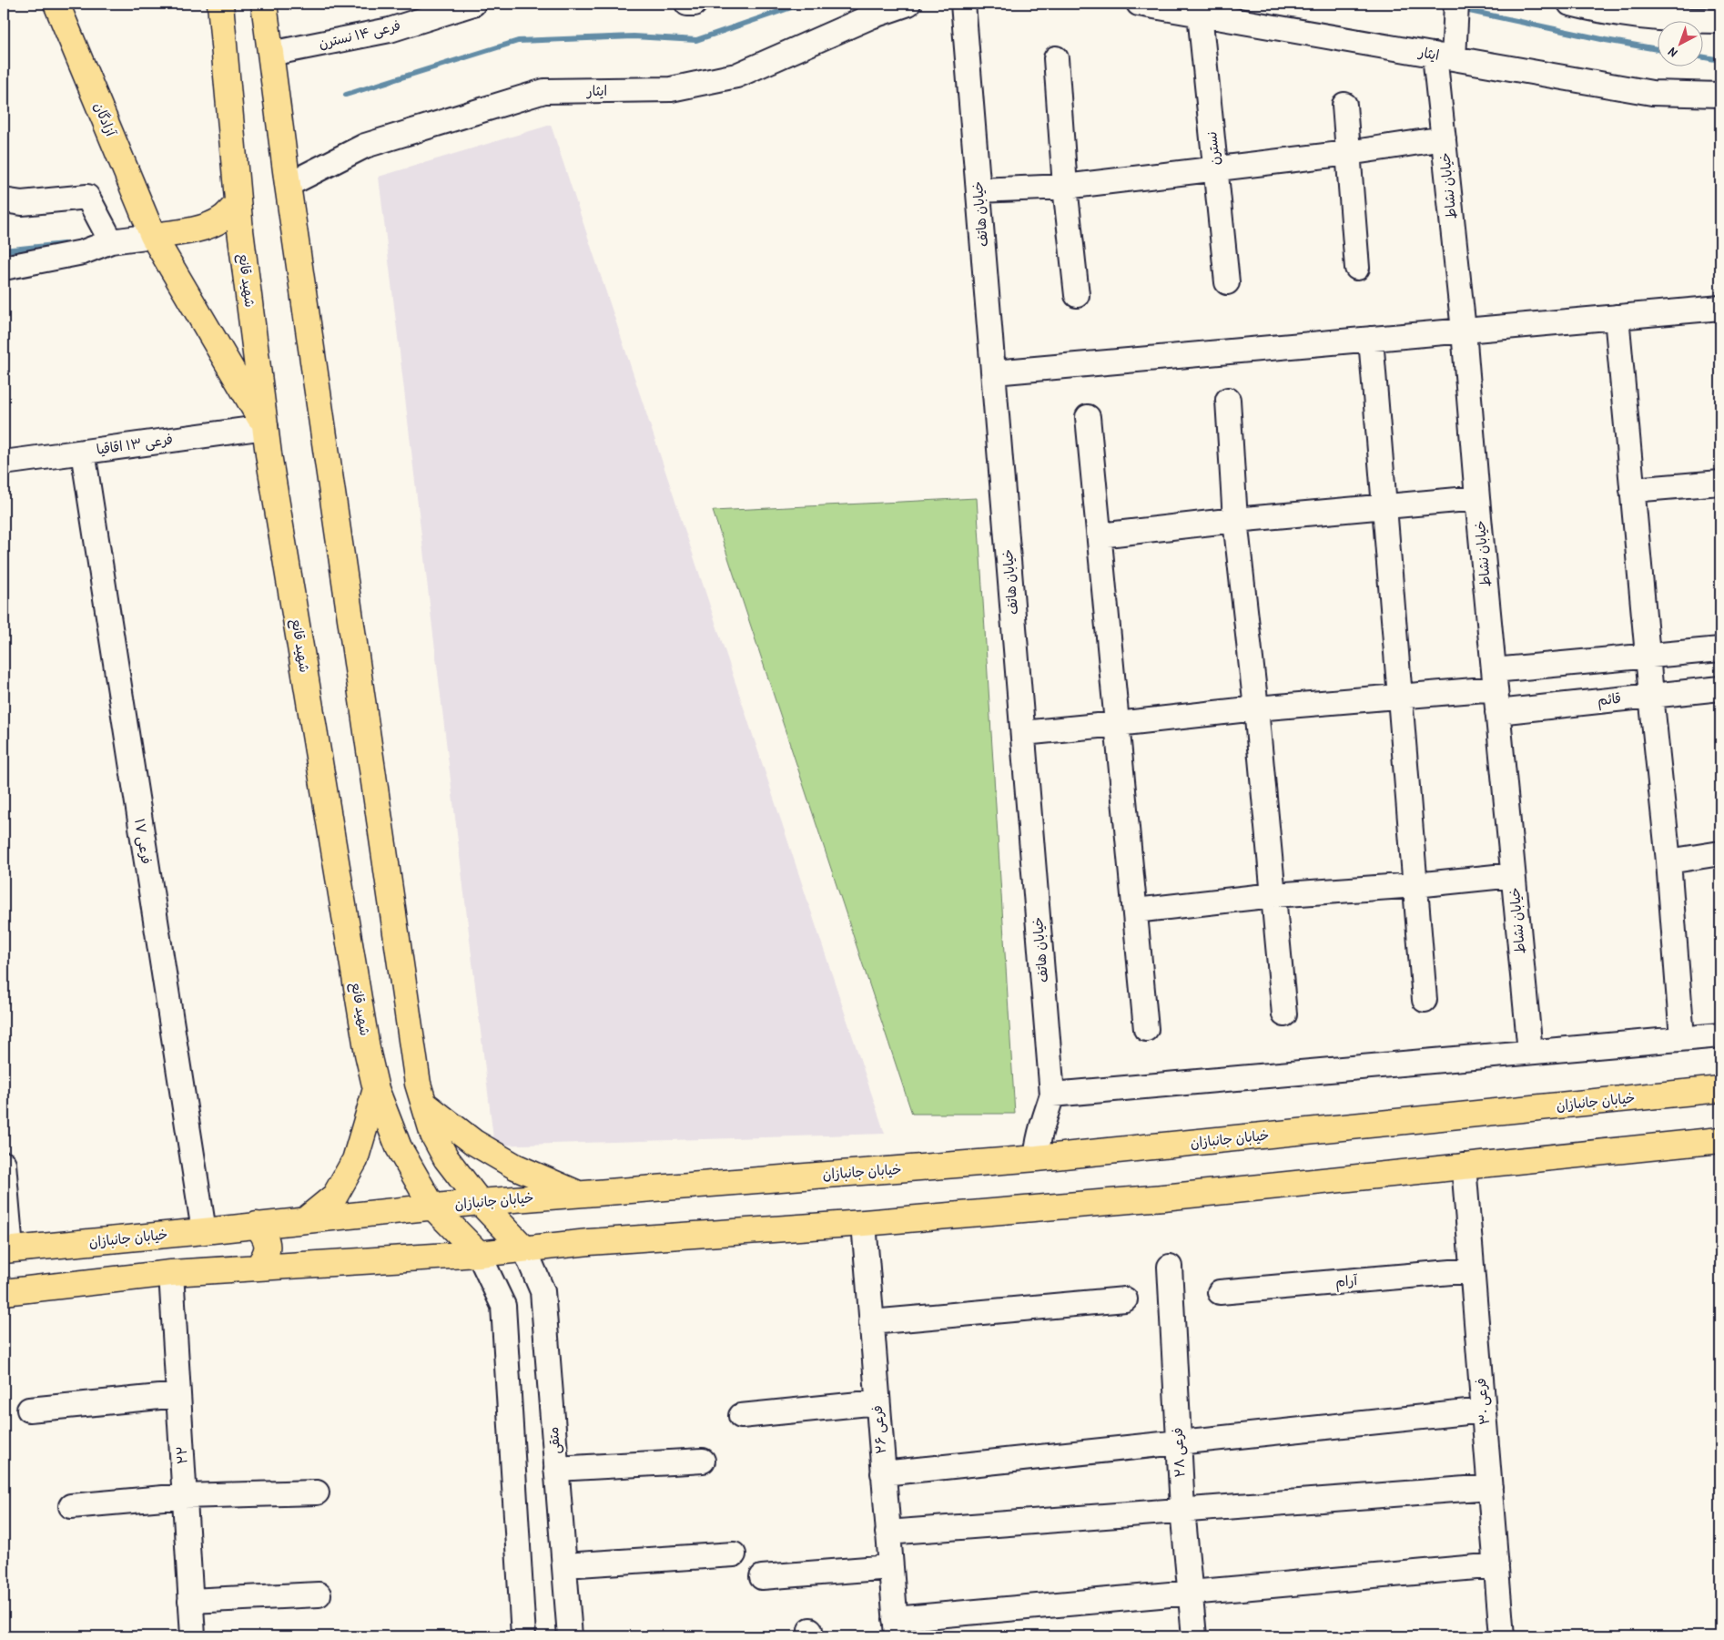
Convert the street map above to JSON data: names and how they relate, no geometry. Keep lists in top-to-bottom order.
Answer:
{
  "streets": {
    "main road": ["آزادگان", "شهید قانع", "خیابان جانبازان"],
    "street": [
      "فرعی ۱۴ نسترن",
      "ایثار",
      "نسترن",
      "خیابان نشاط",
      "خیابان هاتف",
      "فرعی ۱۳ اقاقیا",
      "قائم",
      "فرعی ۱۷",
      "آرام",
      "فرعی ۳۰",
      "فرعی ۲۶",
      "متقی",
      "فرعی ۲۸",
      "۲۲"
    ]
  },
  "crossings": [
    ["ایثار", "نسترن"],
    ["ایثار", "خیابان نشاط"],
    ["آزادگان", "شهید قانع"],
    ["آزادگان", "فرعی ۱۳ اقاقیا"],
    ["خیابان نشاط", "قائم"],
    ["خیابان هاتف", "خیابان جانبازان"],
    ["شهید قانع", "فرعی ۱۳ اقاقیا"],
    ["شهید قانع", "خیابان جانبازان"],
    ["فرعی ۱۳ اقاقیا", "فرعی ۱۷"],
    ["فرعی ۱۷", "خیابان جانبازان"],
    ["آرام", "فرعی ۳۰"]
  ],
  "north": "bottom left"
}
